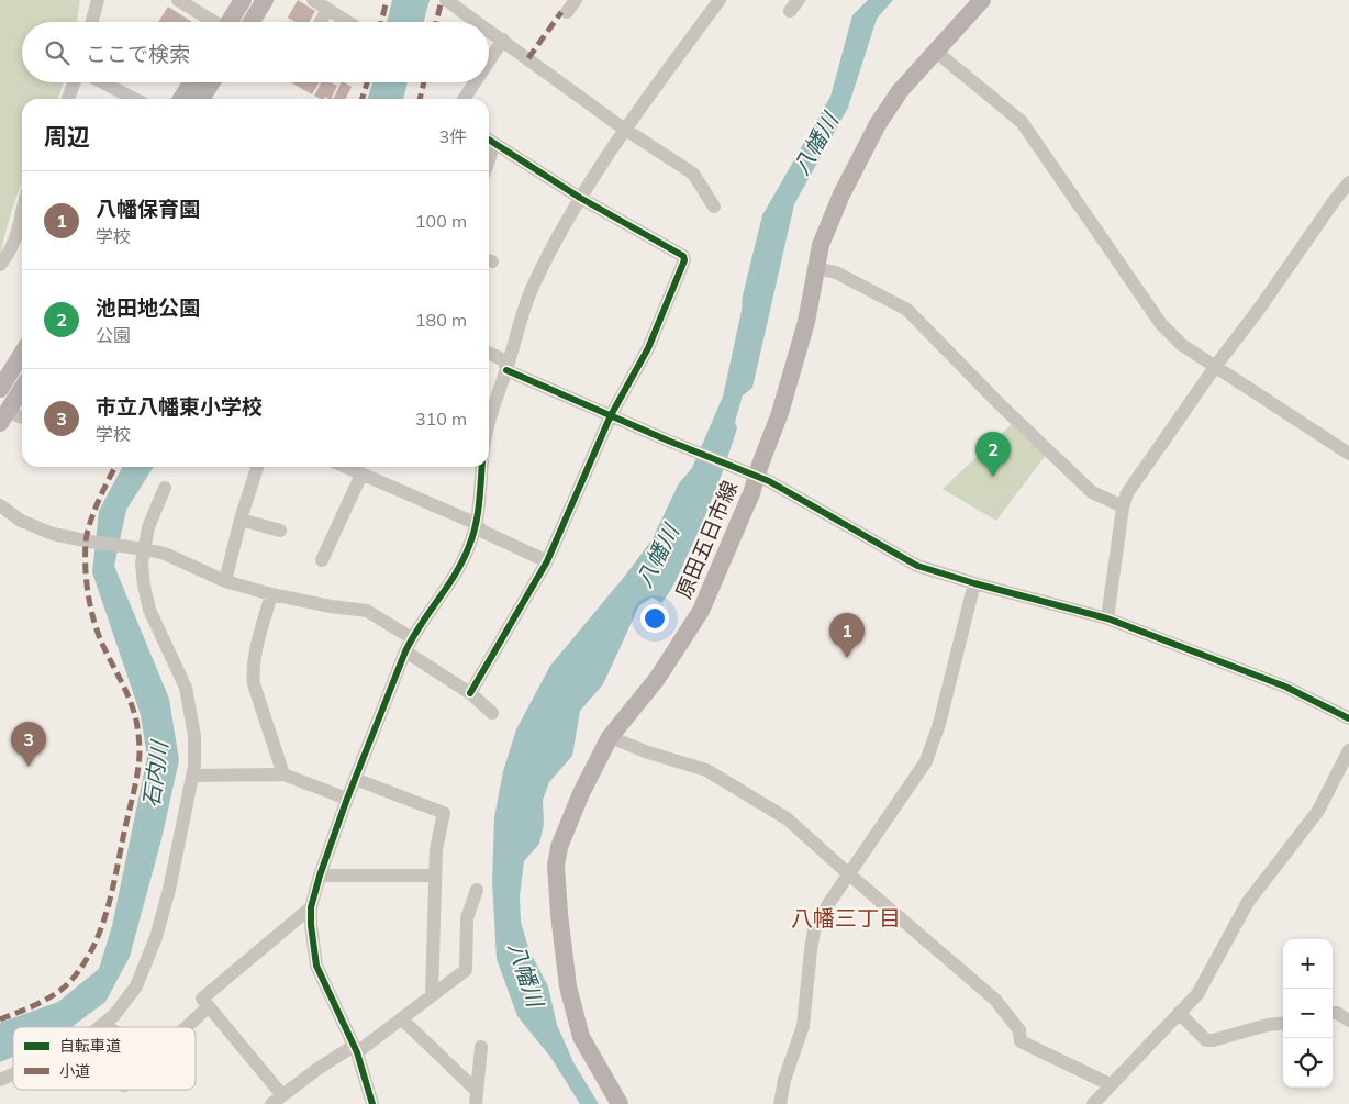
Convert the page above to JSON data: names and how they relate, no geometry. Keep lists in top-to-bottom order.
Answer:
{
  "streets": {
    "main road": ["原田五日市線"]
  },
  "districts": ["八幡三丁目"],
  "water": ["八幡川", "石内川"],
  "legend": ["自転車道", "小道"],
  "page": {
    "search": "ここで検索",
    "heading": ["周辺", "3件"],
    "list": [
      {
        "mark": "1",
        "name": "八幡保育園",
        "note": "学校",
        "value": "100 m"
      },
      {
        "mark": "2",
        "name": "池田地公園",
        "note": "公園",
        "value": "180 m"
      },
      {
        "mark": "3",
        "name": "市立八幡東小学校",
        "note": "学校",
        "value": "310 m"
      }
    ],
    "pins": ["2", "1", "3"],
    "map_buttons": ["+", "−"]
  }
}
